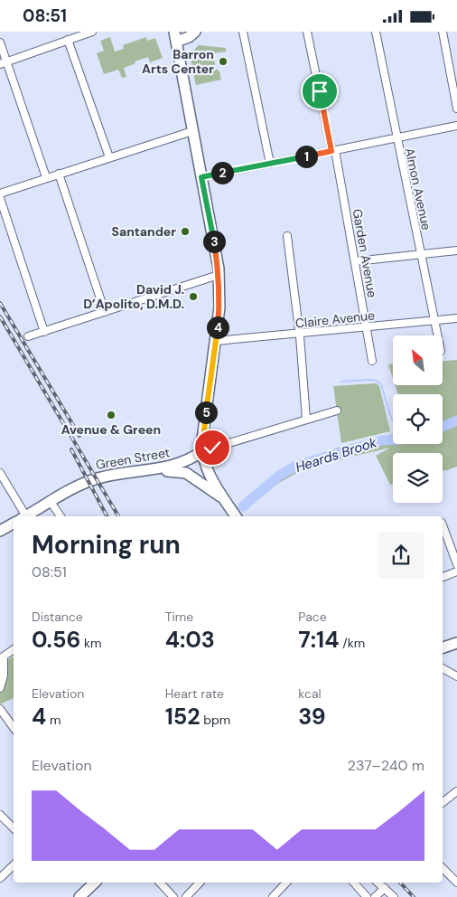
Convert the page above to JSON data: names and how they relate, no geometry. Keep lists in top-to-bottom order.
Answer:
{
  "streets": {
    "main road": ["Green Street"],
    "street": ["Almon Avenue", "Garden Avenue", "Claire Avenue"]
  },
  "crossings": [
    ["Almon Avenue", "Claire Avenue"],
    ["Garden Avenue", "Claire Avenue"]
  ],
  "water": ["Heards Brook"],
  "places": [
    "Barron Arts Center",
    "Santander",
    "David J. D’Apolito, D.M.D.",
    "Avenue & Green"
  ],
  "north": "top left",
  "page": {
    "status": "08:51",
    "pins": [
      "1",
      "2",
      "3",
      "4",
      "5"
    ],
    "heading": ["Morning run", "08:51"],
    "stats": [
      ["Distance", "0.56 km"],
      ["Time", "4:03"],
      ["Pace", "7:14 /km"],
      ["Elevation", "4 m"],
      ["Heart rate", "152 bpm"],
      ["kcal", "39"]
    ],
    "chart": ["Elevation", "237–240 m"]
  }
}
